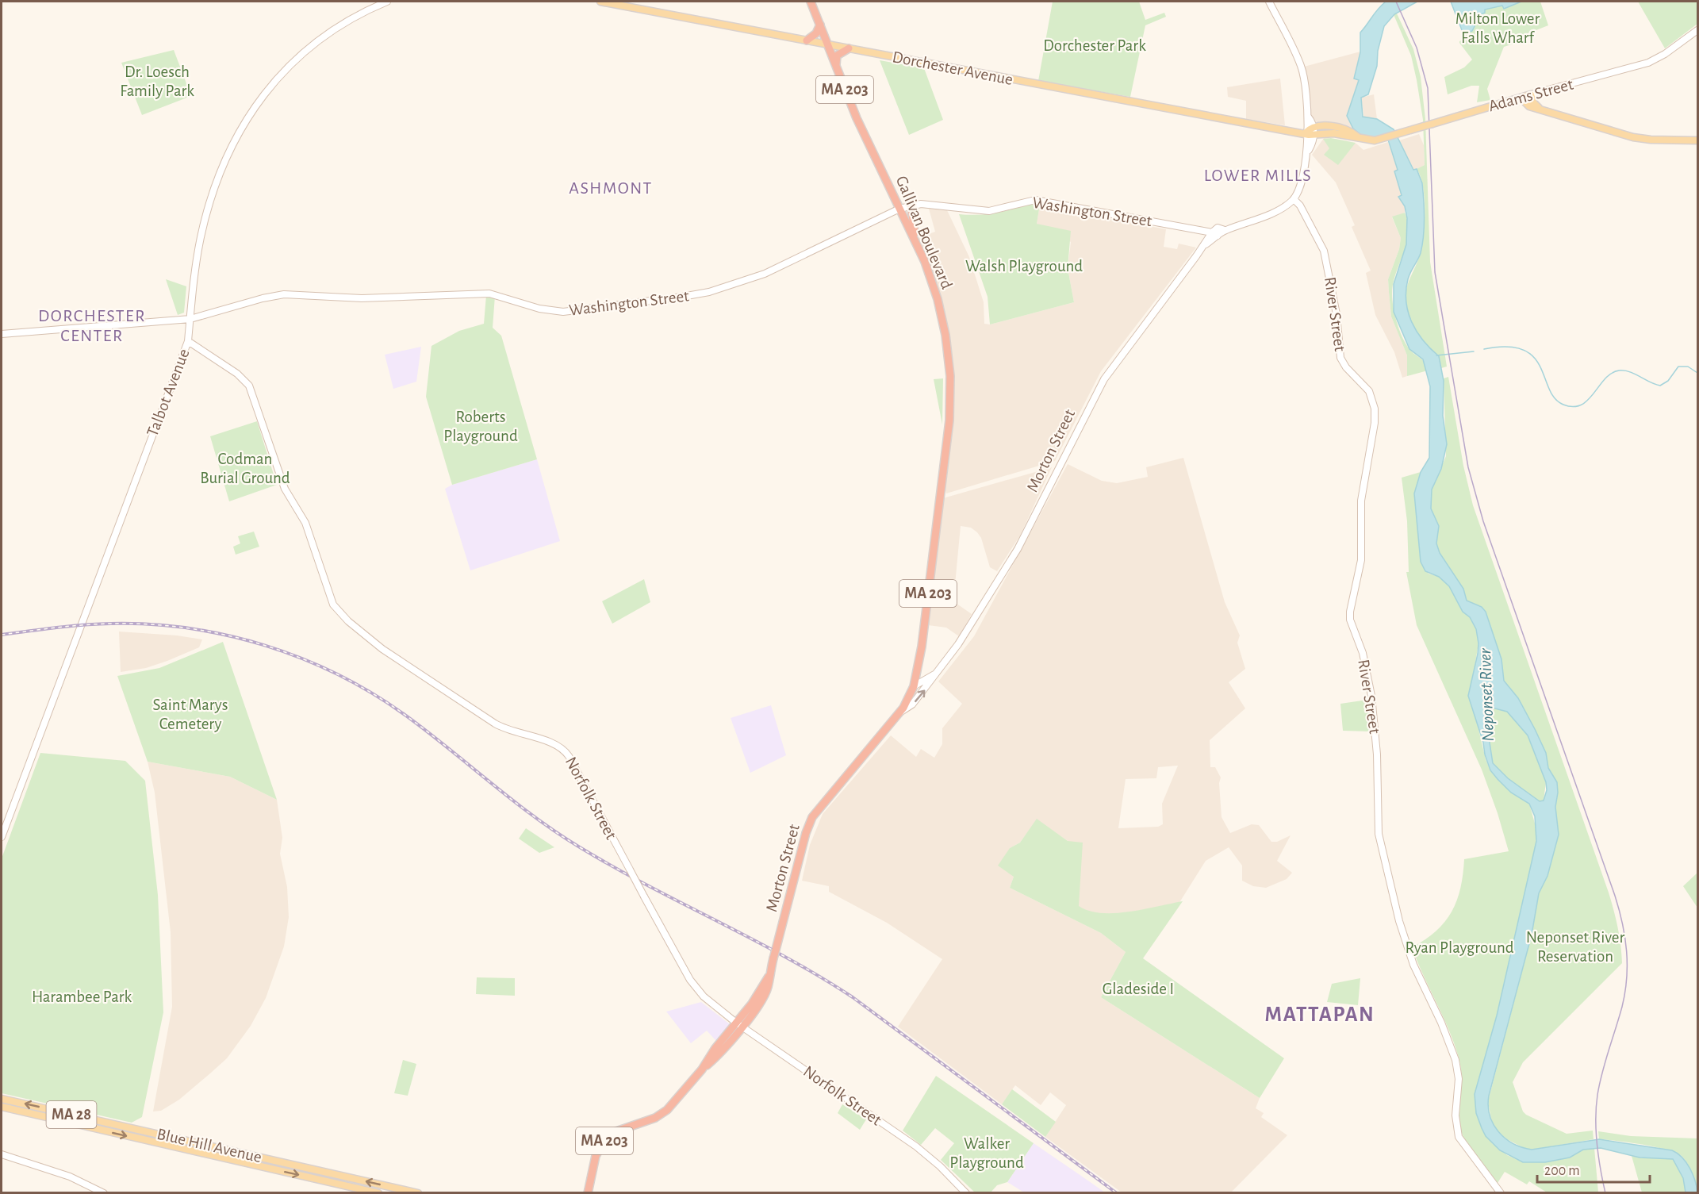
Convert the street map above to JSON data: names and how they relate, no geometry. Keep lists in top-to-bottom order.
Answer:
{
  "streets": {
    "highway": ["MA 203", "Gallivan Boulevard", "Morton Street"],
    "main road": [
      "Dorchester Avenue",
      "Adams Street",
      "Washington Street",
      "River Street",
      "Talbot Avenue",
      "Norfolk Street",
      "MA 28",
      "Blue Hill Avenue"
    ]
  },
  "crossings": [
    ["Dorchester Avenue", "Adams Street"],
    ["Dorchester Avenue", "Gallivan Boulevard"],
    ["Washington Street", "Gallivan Boulevard"],
    ["Washington Street", "River Street"],
    ["Washington Street", "Talbot Avenue"],
    ["Washington Street", "Morton Street"],
    ["Gallivan Boulevard", "Morton Street"],
    ["Talbot Avenue", "Norfolk Street"],
    ["Morton Street", "Norfolk Street"]
  ],
  "districts": [
    "LOWER MILLS",
    "ASHMONT",
    "DORCHESTER CENTER",
    "MATTAPAN"
  ],
  "water": ["Neponset River"],
  "parks": [
    "Milton Lower Falls Wharf",
    "Dorchester Park",
    "Dr. Loesch Family Park",
    "Walsh Playground",
    "Roberts Playground",
    "Codman Burial Ground",
    "Saint Marys Cemetery",
    "Neponset River Reservation",
    "Ryan Playground",
    "Gladeside I",
    "Harambee Park",
    "Walker Playground"
  ],
  "scale_bar": "200 m"
}
